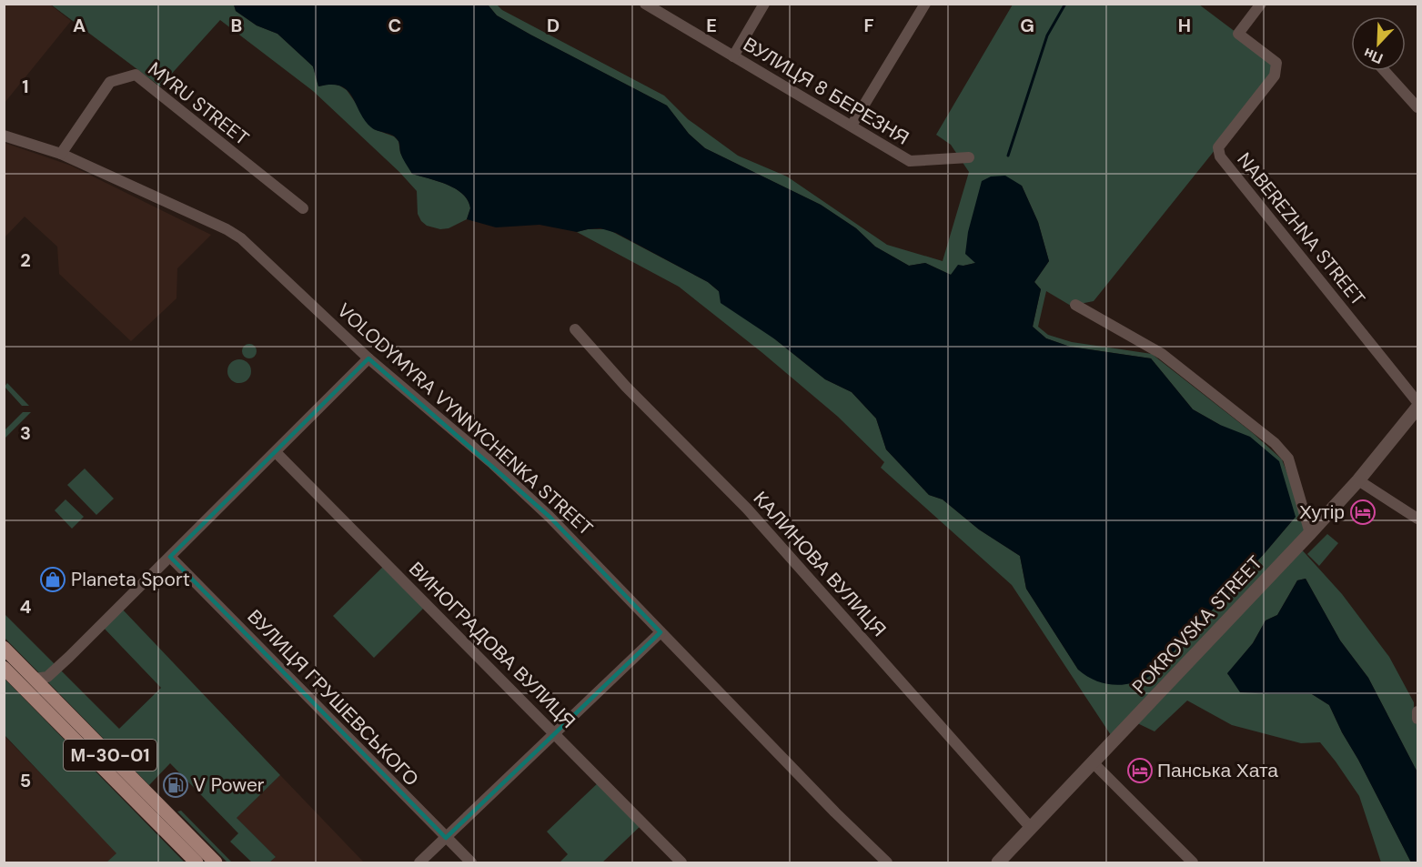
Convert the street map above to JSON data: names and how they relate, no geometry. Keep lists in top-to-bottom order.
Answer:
{
  "streets": {
    "main road": ["М-30-01"],
    "street": [
      "ВУЛИЦЯ 8 БЕРЕЗНЯ",
      "MYRU STREET",
      "NABEREZHNA STREET",
      "VOLODYMYRA VYNNYCHENKA STREET",
      "КАЛИНОВА ВУЛИЦЯ",
      "POKROVSKA STREET",
      "ВИНОГРАДОВА ВУЛИЦЯ",
      "ВУЛИЦЯ ГРУШЕВСЬКОГО"
    ]
  },
  "crossings": [
    ["MYRU STREET", "VOLODYMYRA VYNNYCHENKA STREET"],
    ["КАЛИНОВА ВУЛИЦЯ", "POKROVSKA STREET"]
  ],
  "places": {
    "hotel": ["Хутір", "Панська Хата"],
    "shop": ["Planeta Sport"],
    "fuel station": ["V Power"]
  },
  "north": "bottom left",
  "grid": {
    "columns": [
      "A",
      "B",
      "C",
      "D",
      "E",
      "F",
      "G",
      "H"
    ],
    "rows": [
      "1",
      "2",
      "3",
      "4",
      "5"
    ]
  }
}
